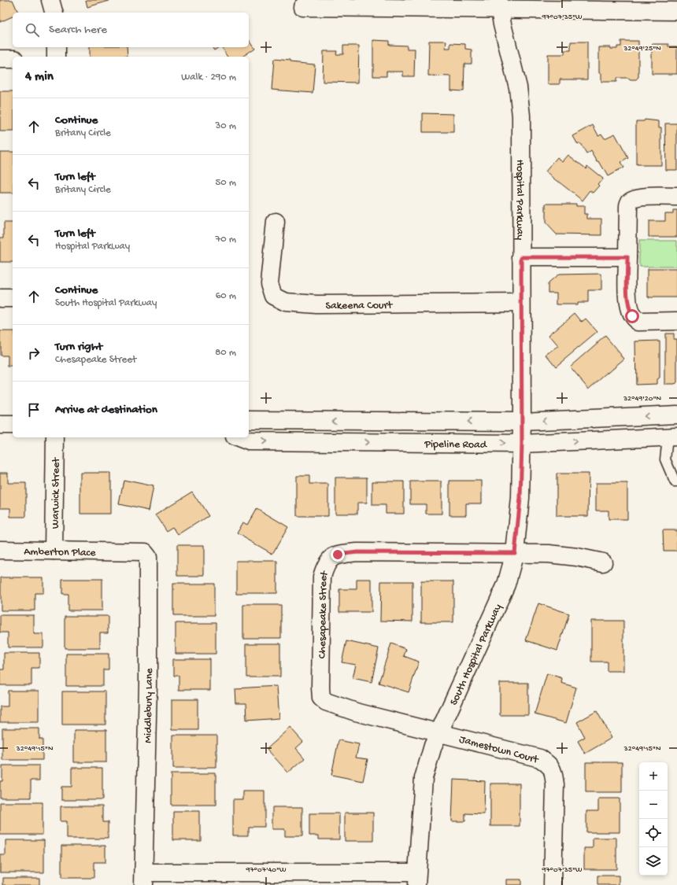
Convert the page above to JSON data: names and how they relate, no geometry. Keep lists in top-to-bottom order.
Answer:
{
  "streets": {
    "street": [
      "Hospital Parkway",
      "Sakeena Court",
      "Pipeline Road",
      "Warwick Street",
      "Amberton Place",
      "Chesapeake Street",
      "South Hospital Parkway",
      "Middlebury Lane",
      "Jamestown Court"
    ]
  },
  "crossings": [
    ["Hospital Parkway", "Sakeena Court"],
    ["Hospital Parkway", "Pipeline Road"],
    ["Hospital Parkway", "South Hospital Parkway"],
    ["Pipeline Road", "South Hospital Parkway"],
    ["Warwick Street", "Amberton Place"],
    ["Amberton Place", "Middlebury Lane"],
    ["Chesapeake Street", "South Hospital Parkway"],
    ["Chesapeake Street", "Jamestown Court"],
    ["South Hospital Parkway", "Jamestown Court"]
  ],
  "page": {
    "search": "Search here",
    "heading": ["4 min", "Walk · 290 m"],
    "list": [
      ["Continue", "Britany Circle", "30 m"],
      ["Turn left", "Britany Circle", "50 m"],
      ["Turn left", "Hospital Parkway", "70 m"],
      ["Continue", "South Hospital Parkway", "60 m"],
      ["Turn right", "Chesapeake Street", "80 m"],
      "Arrive at destination"
    ],
    "map_buttons": ["+", "−"]
  },
  "coordinates": [
    "97°07'35\"W",
    "32°49'25\"N",
    "32°49'20\"N",
    "32°49'15\"N",
    "97°07'40\"W"
  ]
}
